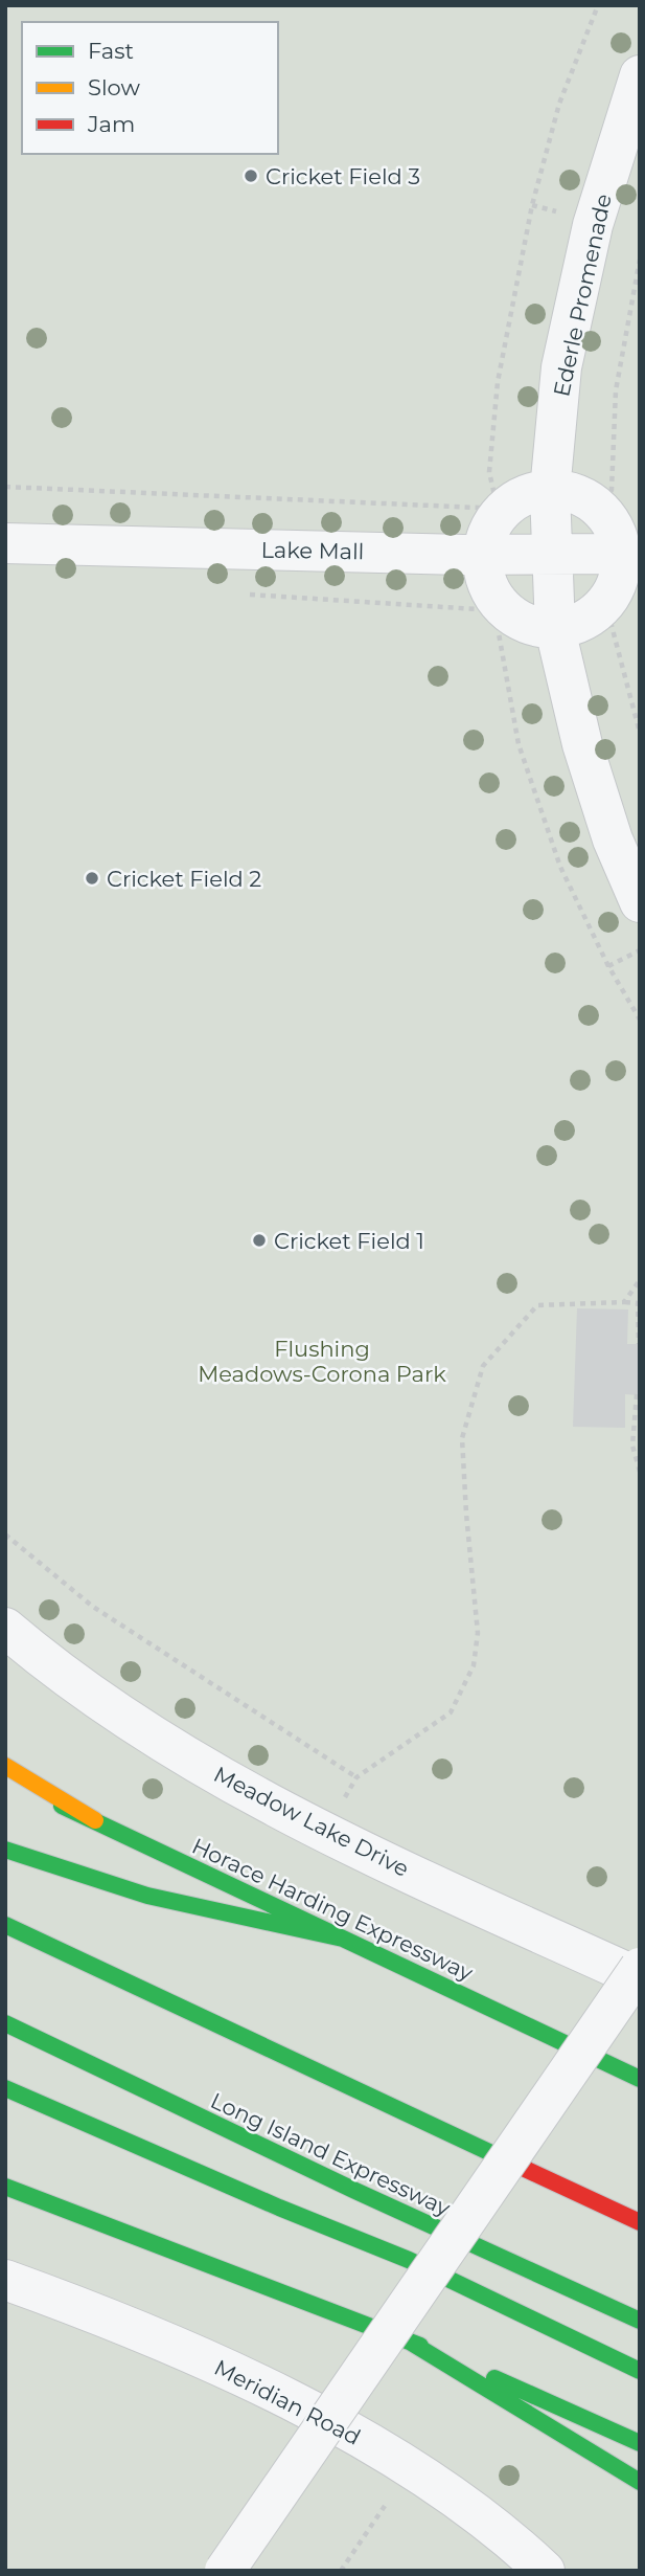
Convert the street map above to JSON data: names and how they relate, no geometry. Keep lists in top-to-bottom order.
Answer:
{
  "streets": {
    "main road": ["Horace Harding Expressway", "Long Island Expressway"],
    "street": [
      "Ederle Promenade",
      "Lake Mall",
      "Meadow Lake Drive",
      "Meridian Road"
    ]
  },
  "crossings": [
    ["Ederle Promenade", "Lake Mall"]
  ],
  "parks": ["Flushing Meadows-Corona Park"],
  "places": ["Cricket Field 3", "Cricket Field 2", "Cricket Field 1"],
  "legend": ["Fast", "Slow", "Jam"]
}
